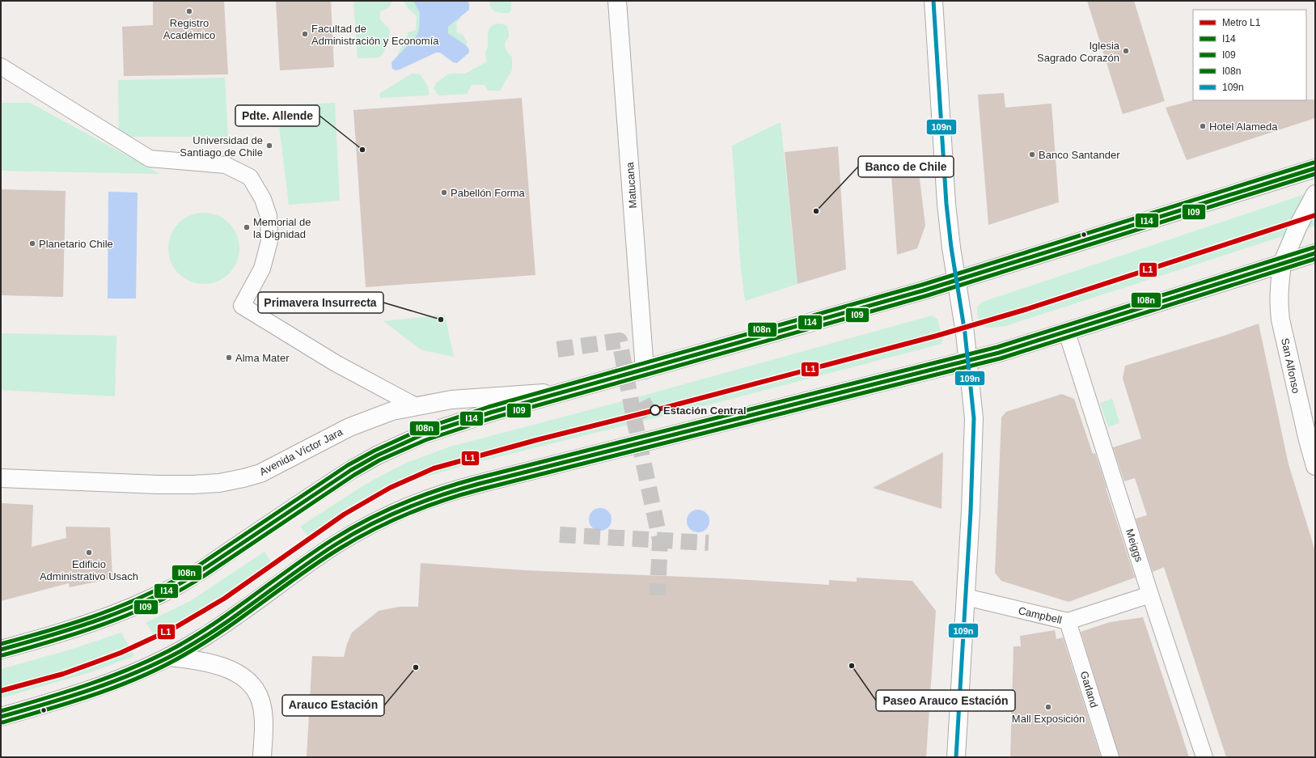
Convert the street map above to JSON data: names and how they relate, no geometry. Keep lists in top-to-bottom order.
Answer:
{
  "streets": {
    "main road": ["Matucana", "San Alfonso", "Avenida Víctor Jara"],
    "street": ["Meiggs", "Campbell", "Garland"]
  },
  "crossings": [
    ["Meiggs", "Campbell"],
    ["Campbell", "Garland"]
  ],
  "places": [
    "Registro Académico",
    "Facultad de Administración y Economía",
    "Iglesia Sagrado Corazón",
    "Hotel Alameda",
    "Universidad de Santiago de Chile",
    "Pdte. Allende",
    "Banco Santander",
    "Pabellón Forma",
    "Banco de Chile",
    "Memorial de la Dignidad",
    "Planetario Chile",
    "Primavera Insurrecta",
    "Alma Mater",
    "Estación Central",
    "Edificio Administrativo Usach",
    "Paseo Arauco Estación",
    "Arauco Estación",
    "Mall Exposición"
  ],
  "lines": [
    "transit line 109n",
    "transit line I08n",
    "transit line I14",
    "transit line I09",
    "metro line L1"
  ],
  "legend": [
    "Metro L1",
    "I14",
    "I09",
    "I08n",
    "109n"
  ]
}
